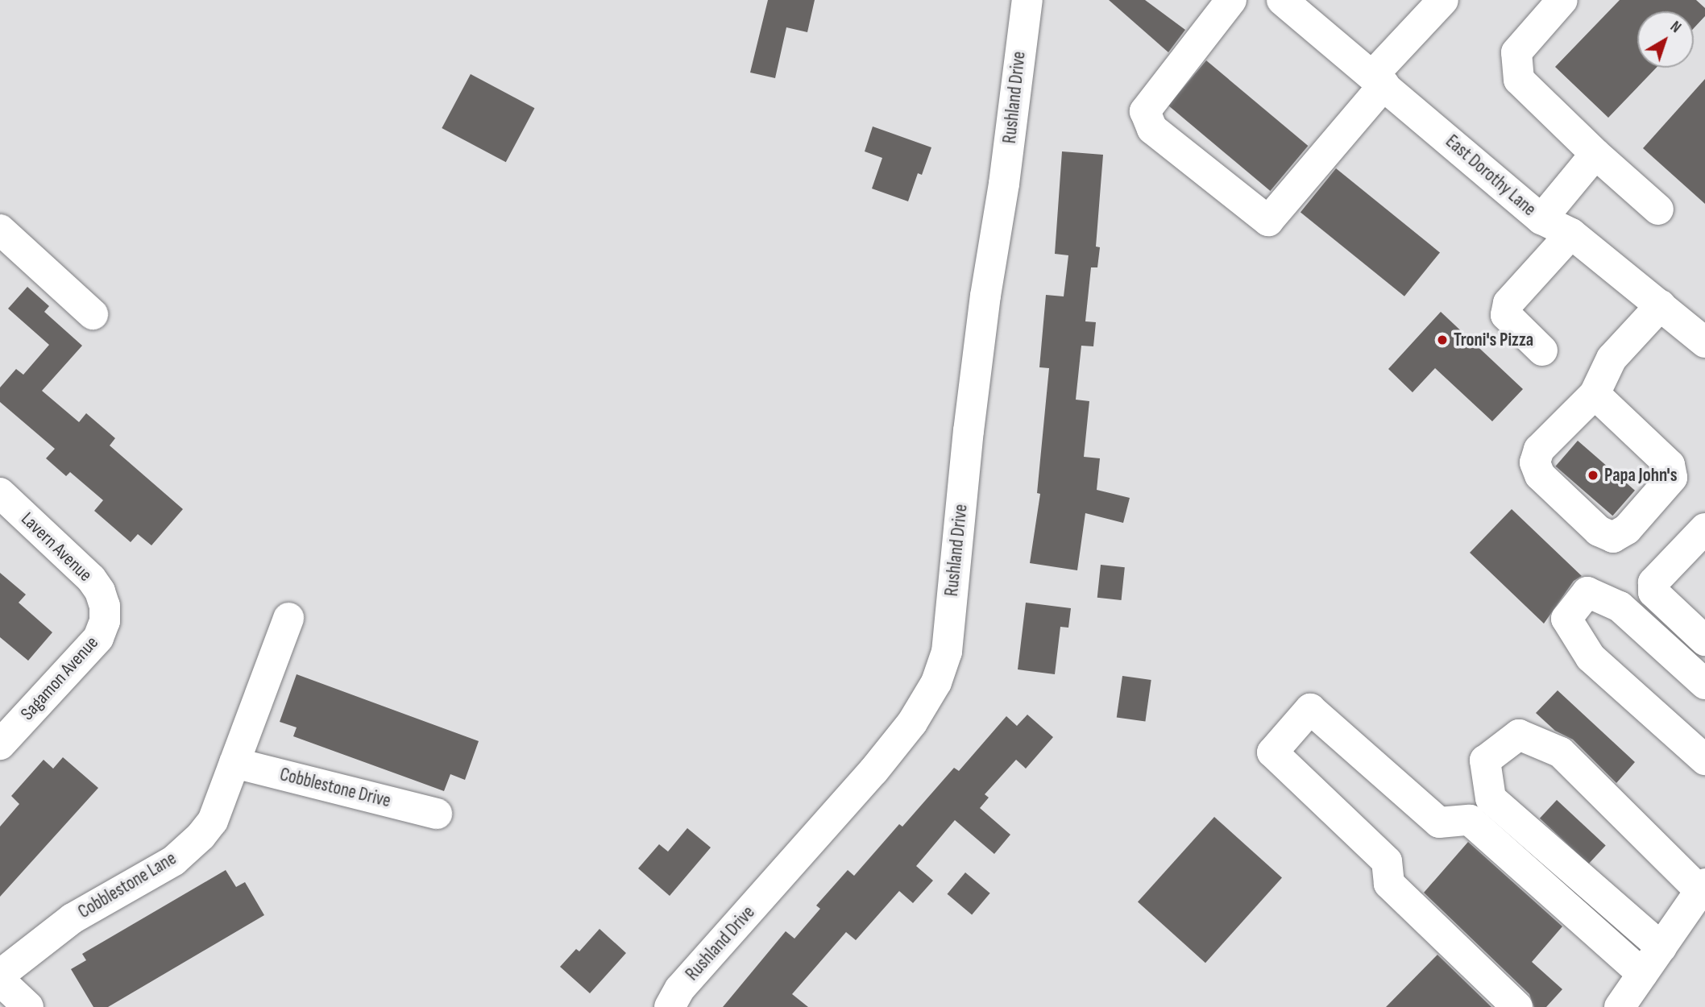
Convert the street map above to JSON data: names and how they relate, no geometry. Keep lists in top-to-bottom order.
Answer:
{
  "streets": {
    "street": [
      "Rushland Drive",
      "East Dorothy Lane",
      "Lavern Avenue",
      "Sagamon Avenue",
      "Cobblestone Drive",
      "Cobblestone Lane"
    ]
  },
  "crossings": [
    ["Lavern Avenue", "Sagamon Avenue"],
    ["Cobblestone Drive", "Cobblestone Lane"]
  ],
  "places": ["Troni's Pizza", "Papa John's"],
  "north": "top right"
}
